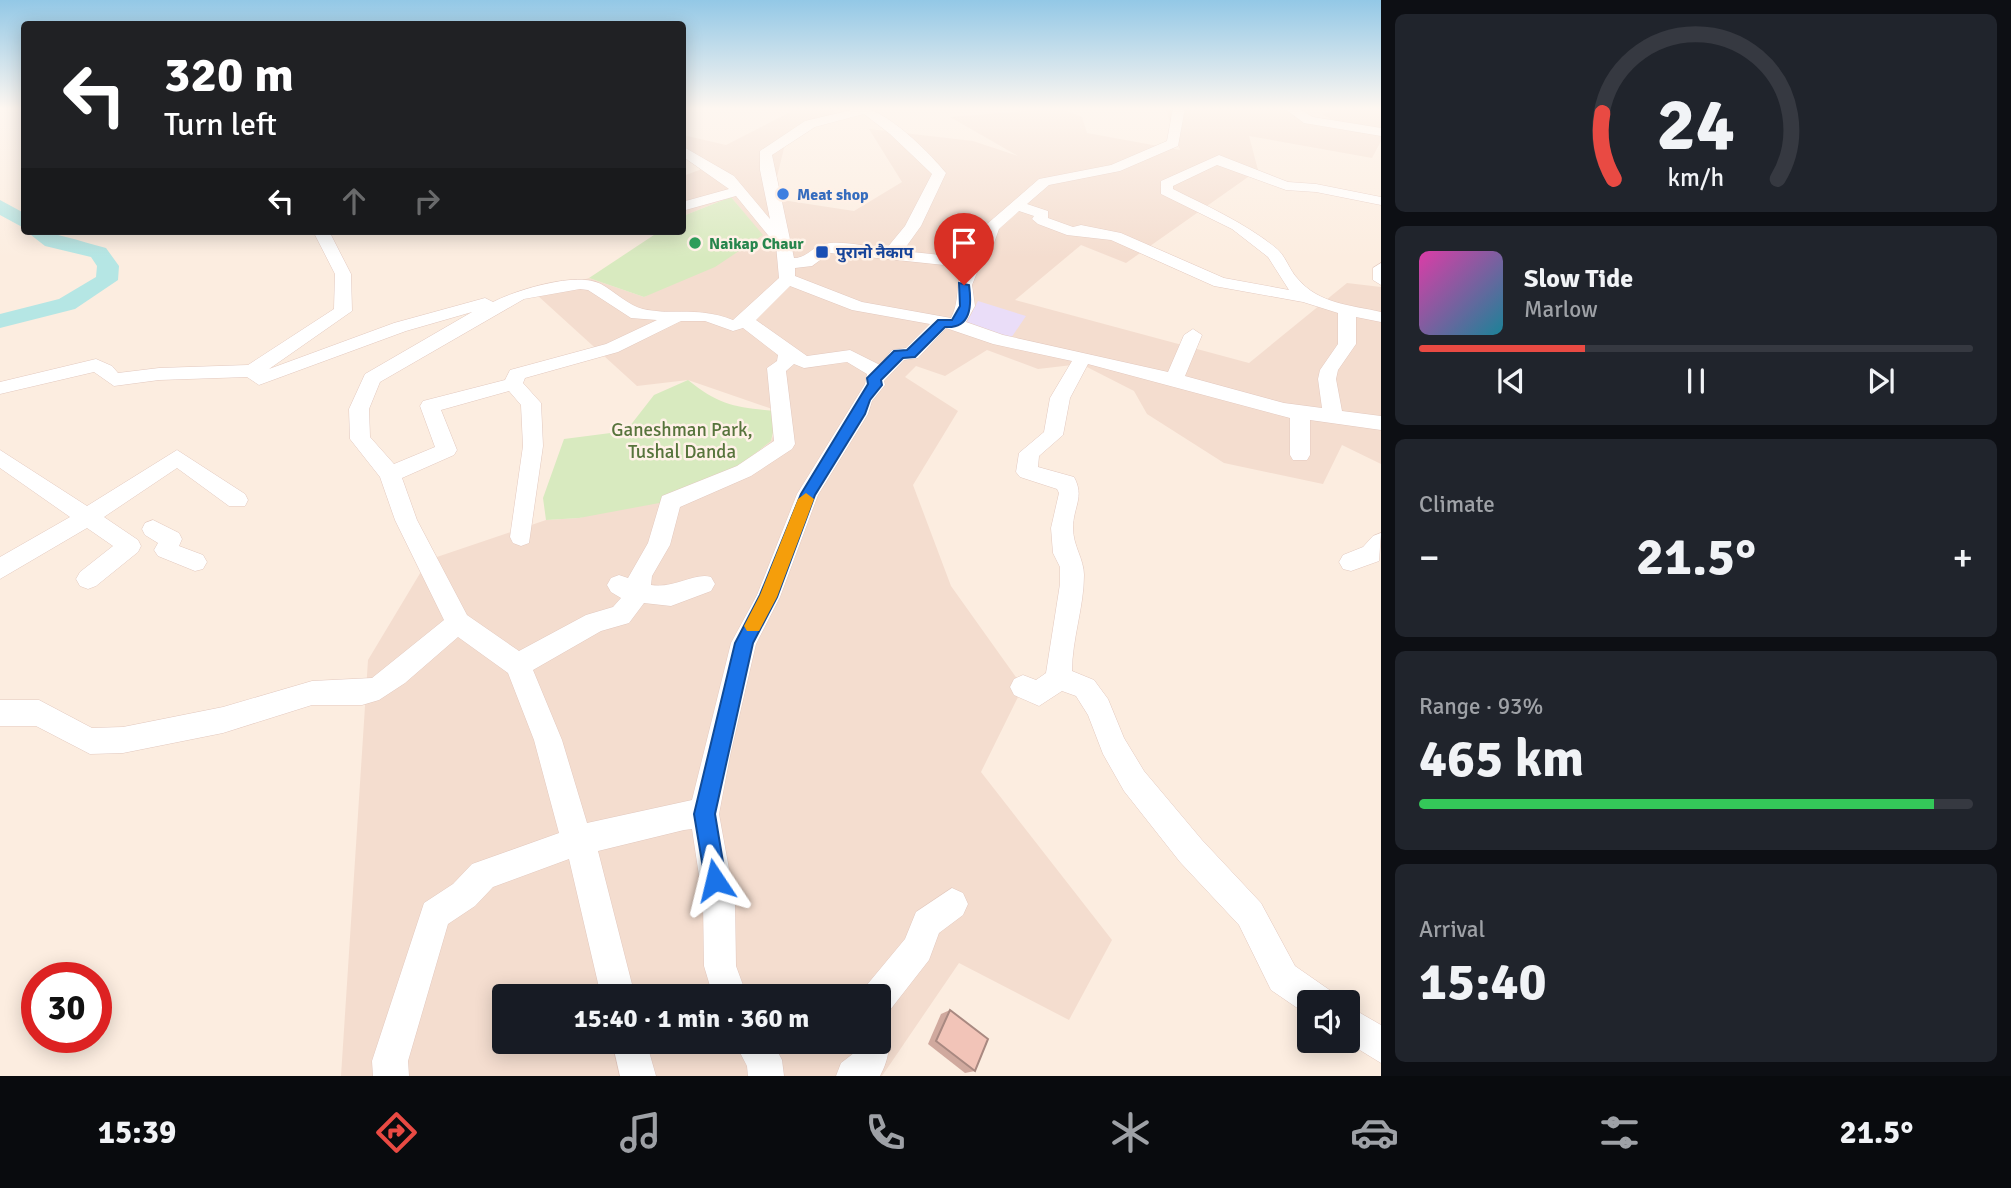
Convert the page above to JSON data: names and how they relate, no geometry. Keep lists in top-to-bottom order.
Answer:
{
  "parks": ["Ganeshman Park, Tushal Danda"],
  "places": {
    "other": ["Meat shop", "Naikap Chaur"],
    "transit": ["पुरानो नैकाप"]
  },
  "page": {
    "turn": ["320 m", "Turn left"],
    "song": ["Slow Tide", "Marlow"],
    "tile": [
      "Climate",
      ["Range · 93%", "465 km"],
      ["Arrival", "15:40"]
    ],
    "heat": ["−", "21.5°", "+"],
    "limit": "30",
    "trip": "15:40 · 1 min · 360 m",
    "tabs": ["15:39", "21.5°"],
    "gauge": ["24", "km/h"]
  }
}
